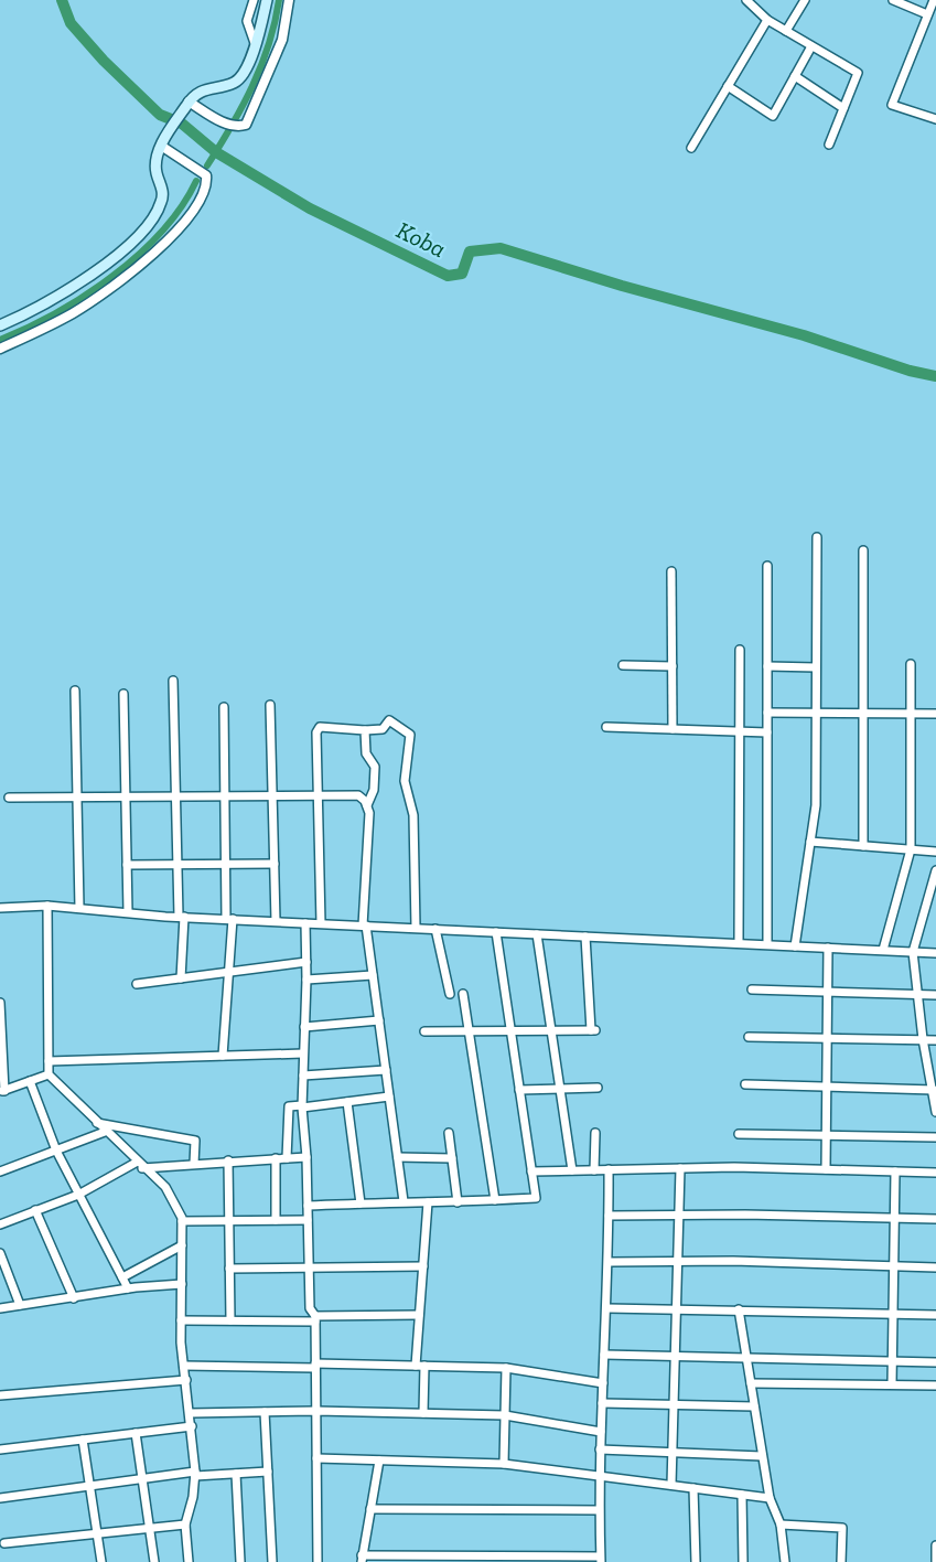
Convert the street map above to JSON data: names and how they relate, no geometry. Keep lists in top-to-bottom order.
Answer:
{
  "water": ["Koba"]
}
